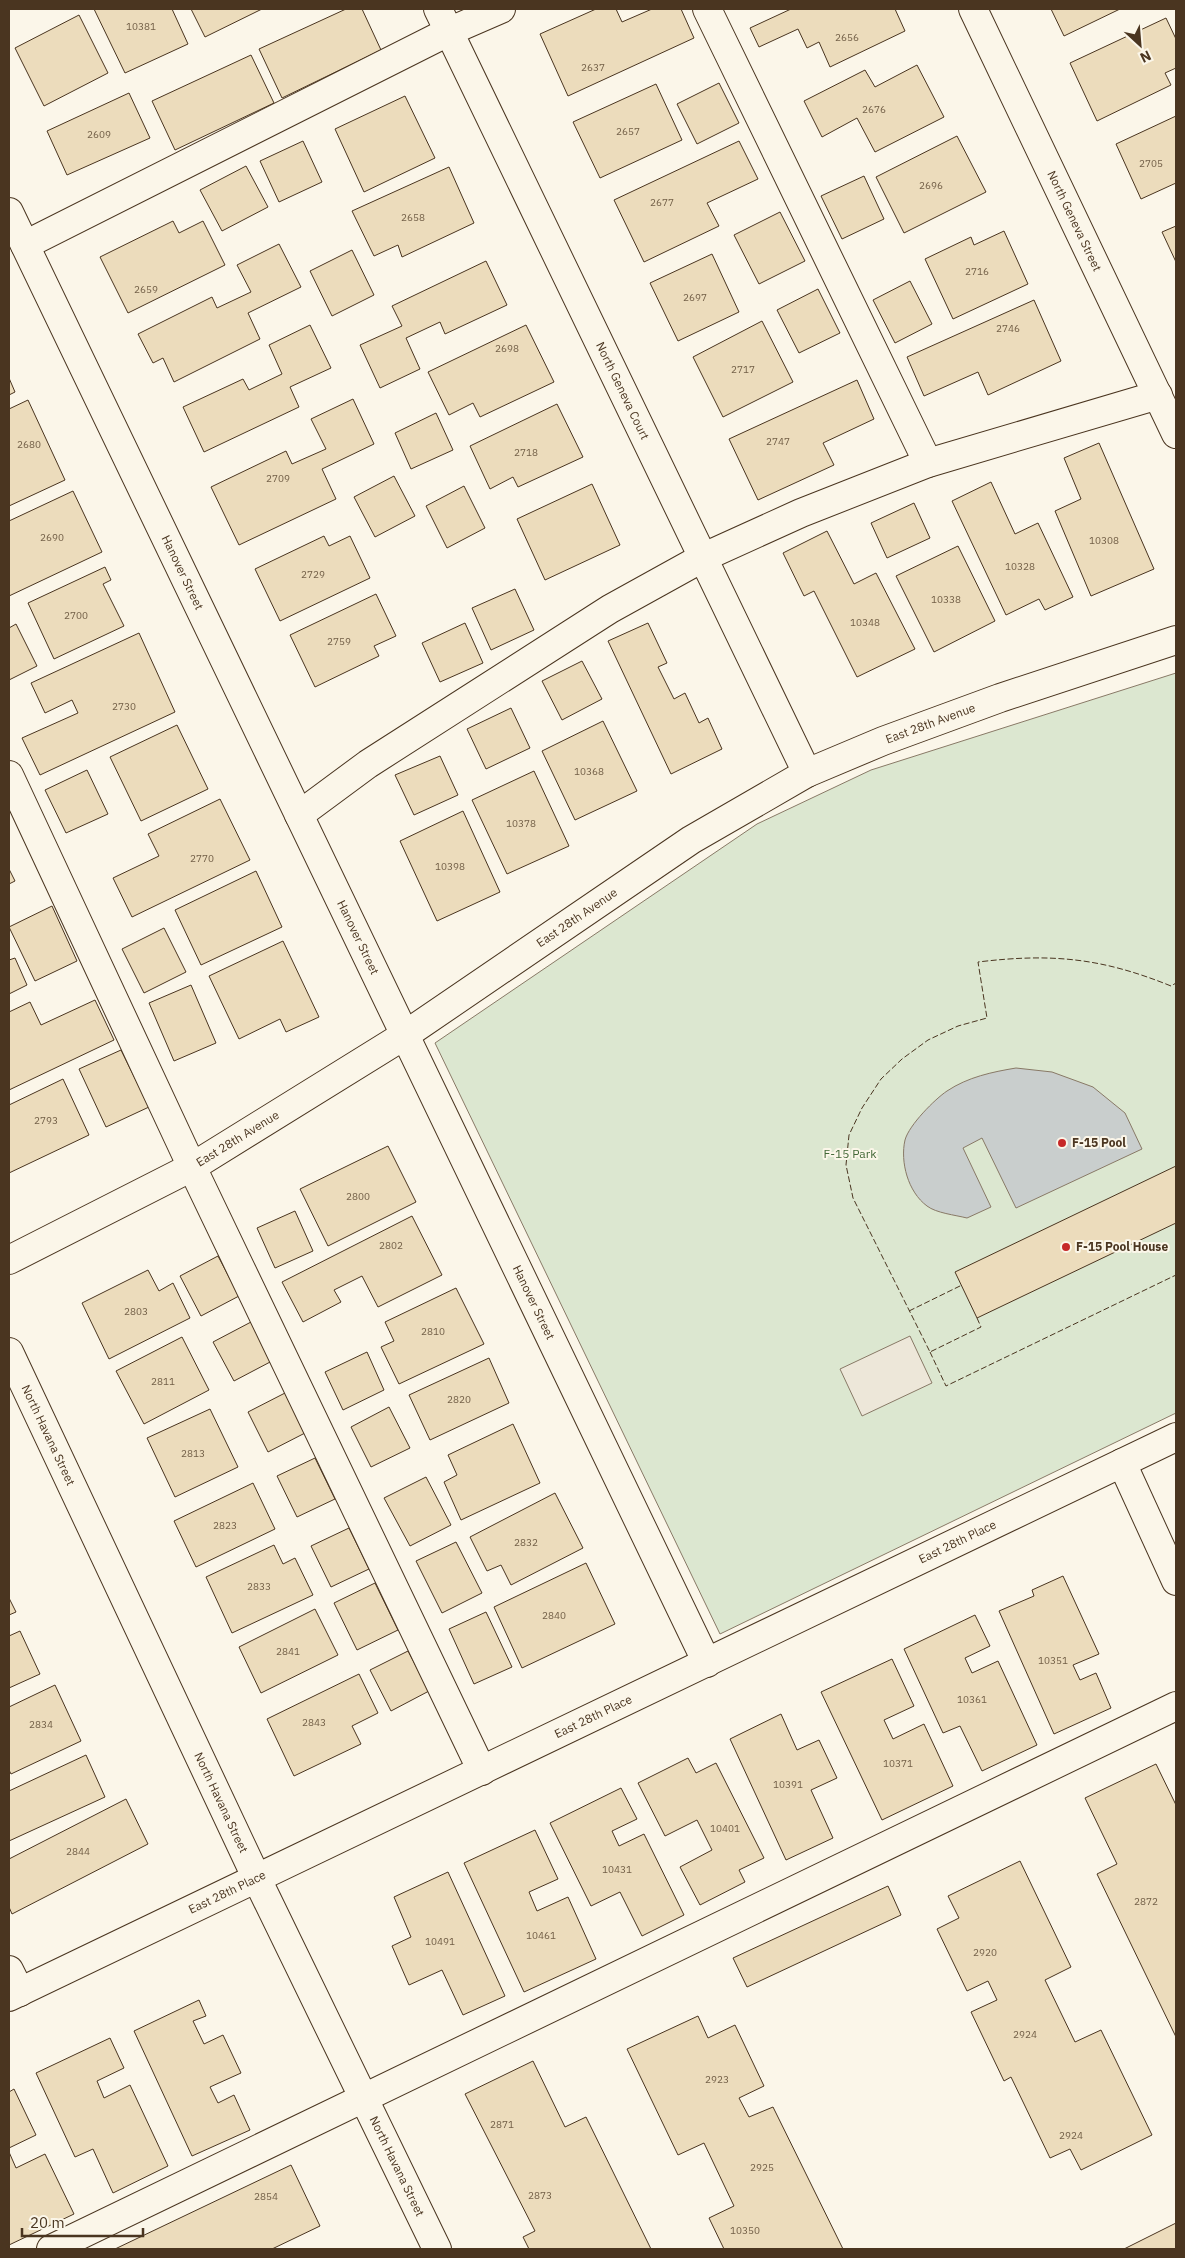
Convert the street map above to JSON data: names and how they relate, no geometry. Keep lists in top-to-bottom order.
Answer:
{
  "streets": {
    "street": [
      "North Geneva Street",
      "North Geneva Court",
      "Hanover Street",
      "East 28th Avenue",
      "North Havana Street",
      "East 28th Place"
    ]
  },
  "crossings": [
    ["North Geneva Court", "East 28th Avenue"],
    ["Hanover Street", "East 28th Avenue"],
    ["Hanover Street", "East 28th Place"],
    ["North Havana Street", "East 28th Place"]
  ],
  "parks": ["F-15 Park"],
  "places": ["F-15 Pool", "F-15 Pool House"],
  "house_numbers": [
    "10381",
    "2656",
    "2637",
    "2676",
    "2657",
    "2609",
    "2705",
    "2696",
    "2677",
    "2658",
    "2716",
    "2659",
    "2697",
    "2746",
    "2698",
    "2717",
    "2747",
    "2680",
    "2718",
    "2709",
    "2690",
    "10308",
    "10328",
    "2729",
    "10338",
    "2700",
    "10348",
    "2759",
    "2730",
    "10368",
    "10378",
    "2770",
    "10398",
    "2793",
    "2800",
    "2802",
    "2803",
    "2810",
    "2811",
    "2820",
    "2813",
    "2823",
    "2832",
    "2833",
    "2840",
    "2841",
    "10351",
    "10361",
    "2843",
    "2834",
    "10371",
    "10391",
    "10401",
    "2844",
    "10431",
    "2872",
    "10461",
    "10491",
    "2920",
    "2924",
    "2923",
    "2871",
    "2924",
    "2925",
    "2873",
    "2854",
    "10350"
  ],
  "scale_bar": "20 m",
  "north": "bottom right"
}
